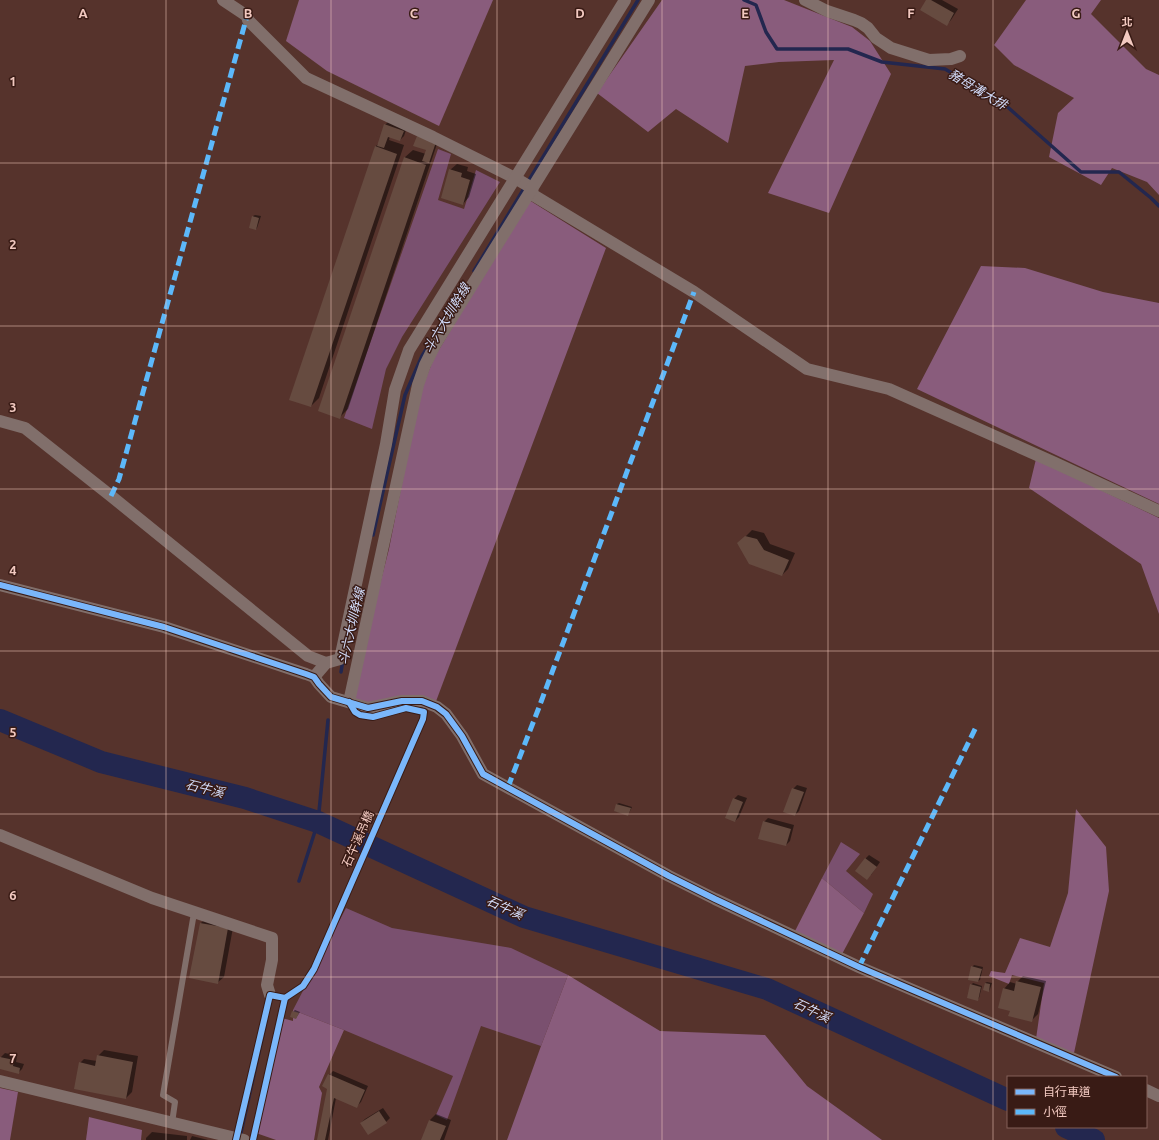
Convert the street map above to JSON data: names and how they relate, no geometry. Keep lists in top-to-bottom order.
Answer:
{
  "streets": {
    "cycle path": ["石牛溪吊橋"]
  },
  "water": ["豬母溝大排", "斗六大圳幹線", "石牛溪"],
  "legend": ["自行車道", "小徑"],
  "north": "top",
  "grid": {
    "columns": [
      "A",
      "B",
      "C",
      "D",
      "E",
      "F",
      "G"
    ],
    "rows": [
      "1",
      "2",
      "3",
      "4",
      "5",
      "6",
      "7"
    ]
  }
}
